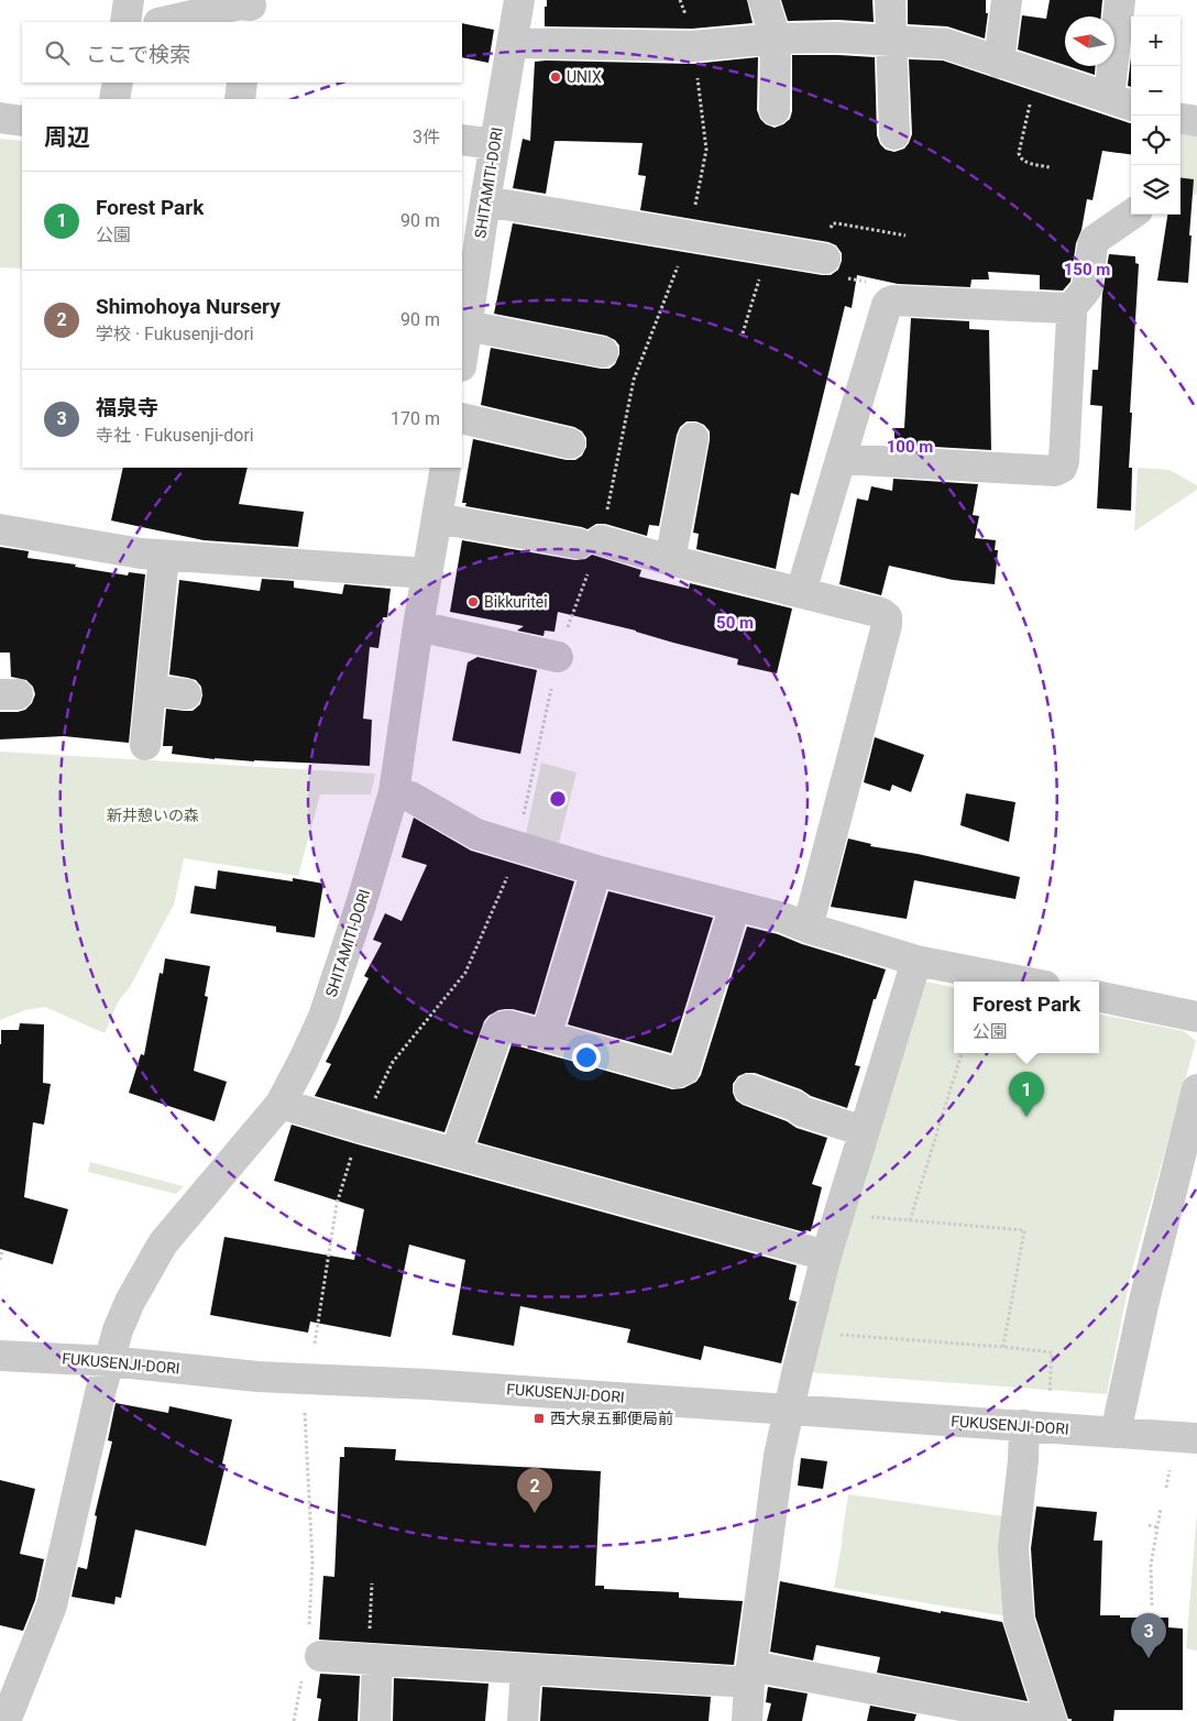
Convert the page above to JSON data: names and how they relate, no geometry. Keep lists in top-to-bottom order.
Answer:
{
  "streets": {
    "street": ["SHITAMITI-DORI", "FUKUSENJI-DORI"]
  },
  "crossings": [
    ["SHITAMITI-DORI", "FUKUSENJI-DORI"]
  ],
  "parks": ["新井憩いの森"],
  "places": {
    "other": ["UNIX", "Bikkuritei"],
    "transit": ["西大泉五郵便局前"]
  },
  "north": "left",
  "page": {
    "map_buttons": ["+", "−"],
    "search": "ここで検索",
    "heading": ["周辺", "3件"],
    "list": [
      {
        "mark": "1",
        "name": "Forest Park",
        "note": "公園",
        "value": "90 m"
      },
      {
        "mark": "2",
        "name": "Shimohoya Nursery",
        "note": "学校 · Fukusenji-dori",
        "value": "90 m"
      },
      {
        "mark": "3",
        "name": "福泉寺",
        "note": "寺社 · Fukusenji-dori",
        "value": "170 m"
      }
    ],
    "popup": ["Forest Park", "公園"],
    "pins": ["1", "2", "3"]
  },
  "rings": ["150 m", "100 m", "50 m"]
}
